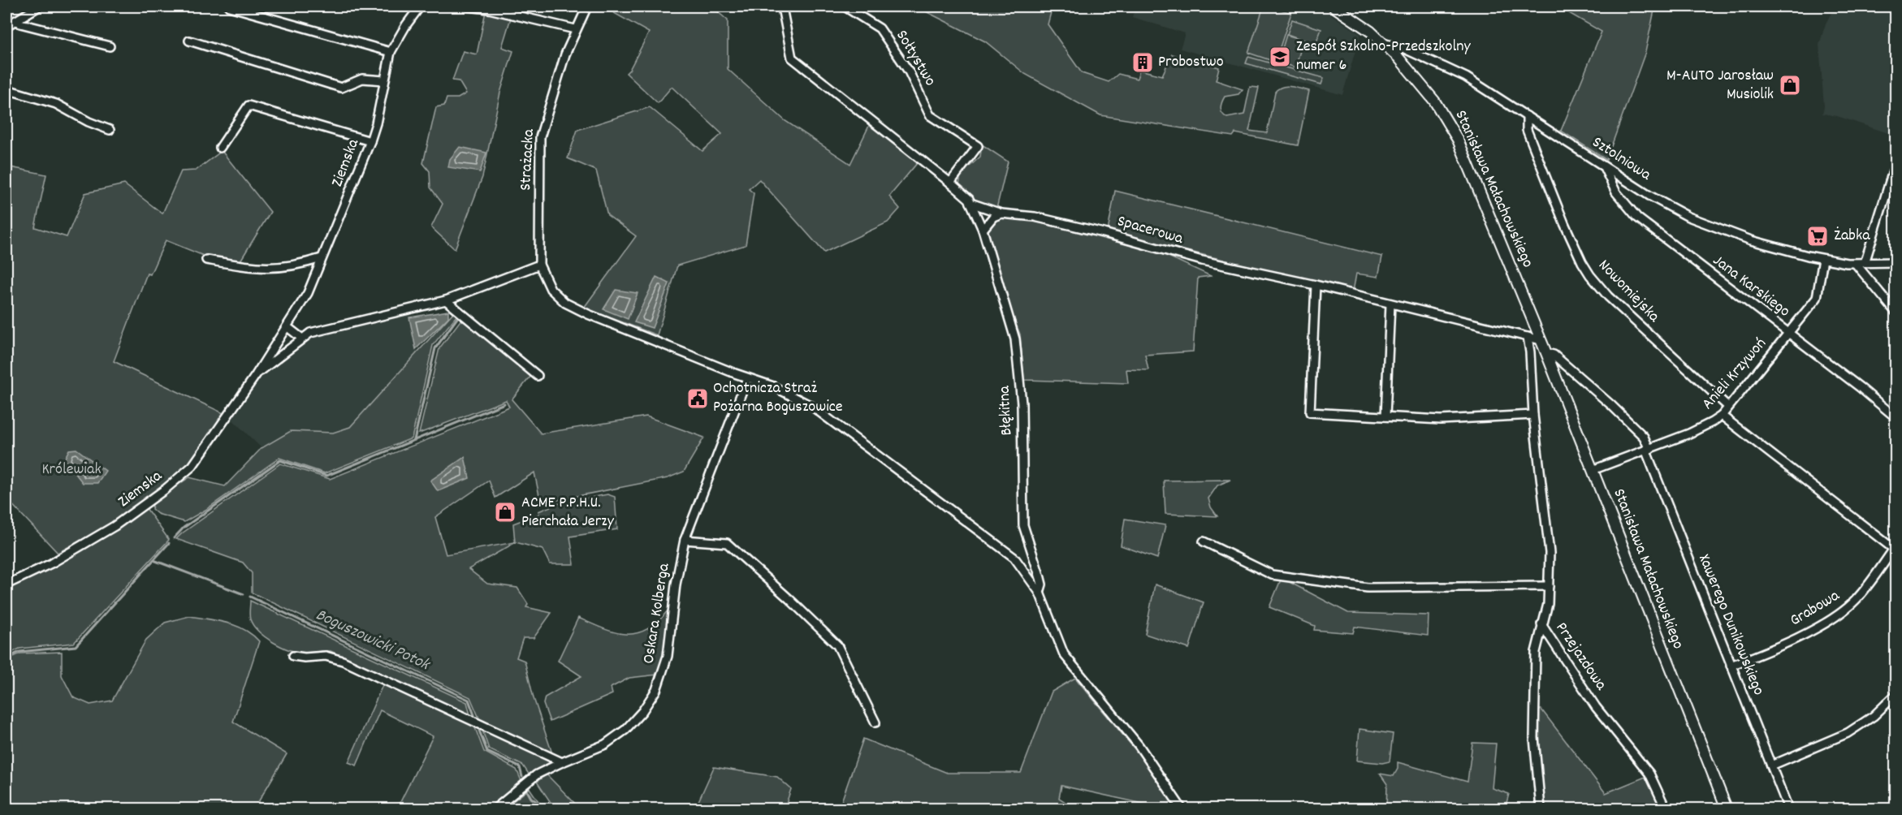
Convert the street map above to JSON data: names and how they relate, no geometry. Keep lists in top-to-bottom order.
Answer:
{
  "streets": {
    "street": [
      "Sołtystwo",
      "Sztolniowa",
      "Strażacka",
      "Ziemska",
      "Stanisława Małachowskiego",
      "Spacerowa",
      "Jana Karskiego",
      "Nowomiejska",
      "Anieli Krzywoń",
      "Błękitna",
      "Grabowa",
      "Oskara Kolberga",
      "Xawerego Dunikowskiego",
      "Przejazdowa"
    ]
  },
  "crossings": [
    ["Sztolniowa", "Stanisława Małachowskiego"],
    ["Sztolniowa", "Jana Karskiego"],
    ["Sztolniowa", "Nowomiejska"],
    ["Sztolniowa", "Anieli Krzywoń"],
    ["Strażacka", "Błękitna"],
    ["Strażacka", "Oskara Kolberga"],
    ["Stanisława Małachowskiego", "Spacerowa"],
    ["Stanisława Małachowskiego", "Anieli Krzywoń"],
    ["Stanisława Małachowskiego", "Xawerego Dunikowskiego"],
    ["Spacerowa", "Błękitna"],
    ["Jana Karskiego", "Anieli Krzywoń"],
    ["Nowomiejska", "Anieli Krzywoń"],
    ["Anieli Krzywoń", "Xawerego Dunikowskiego"],
    ["Błękitna", "Oskara Kolberga"],
    ["Grabowa", "Xawerego Dunikowskiego"]
  ],
  "water": ["Boguszowicki Potok"],
  "parks": ["Królewiak"],
  "places": {
    "school or university": ["Zespół Szkolno-Przedszkolny numer 6"],
    "building": ["Probostwo"],
    "shop": ["M-AUTO Jarosław Musiolik", "ACME P.P.H.U. Pierchała Jerzy"],
    "supermarket": ["Żabka"],
    "public building": ["Ochotnicza Straż Pożarna Boguszowice"]
  }
}
